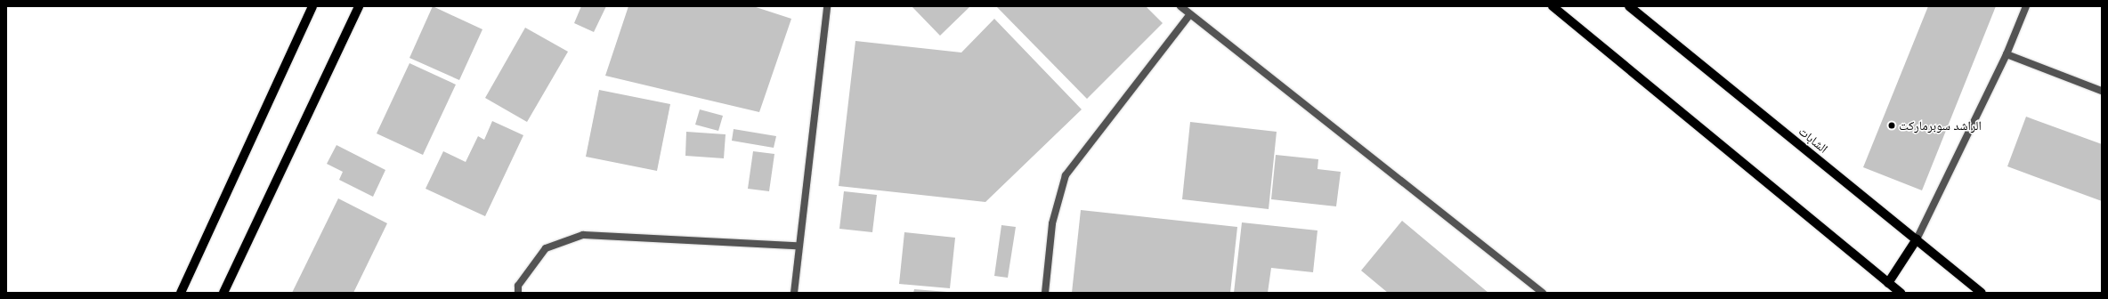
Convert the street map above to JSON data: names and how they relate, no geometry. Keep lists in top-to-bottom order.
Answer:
{
  "streets": {
    "main road": ["الشابات"]
  },
  "places": ["الراشد سوبرماركت"]
}
